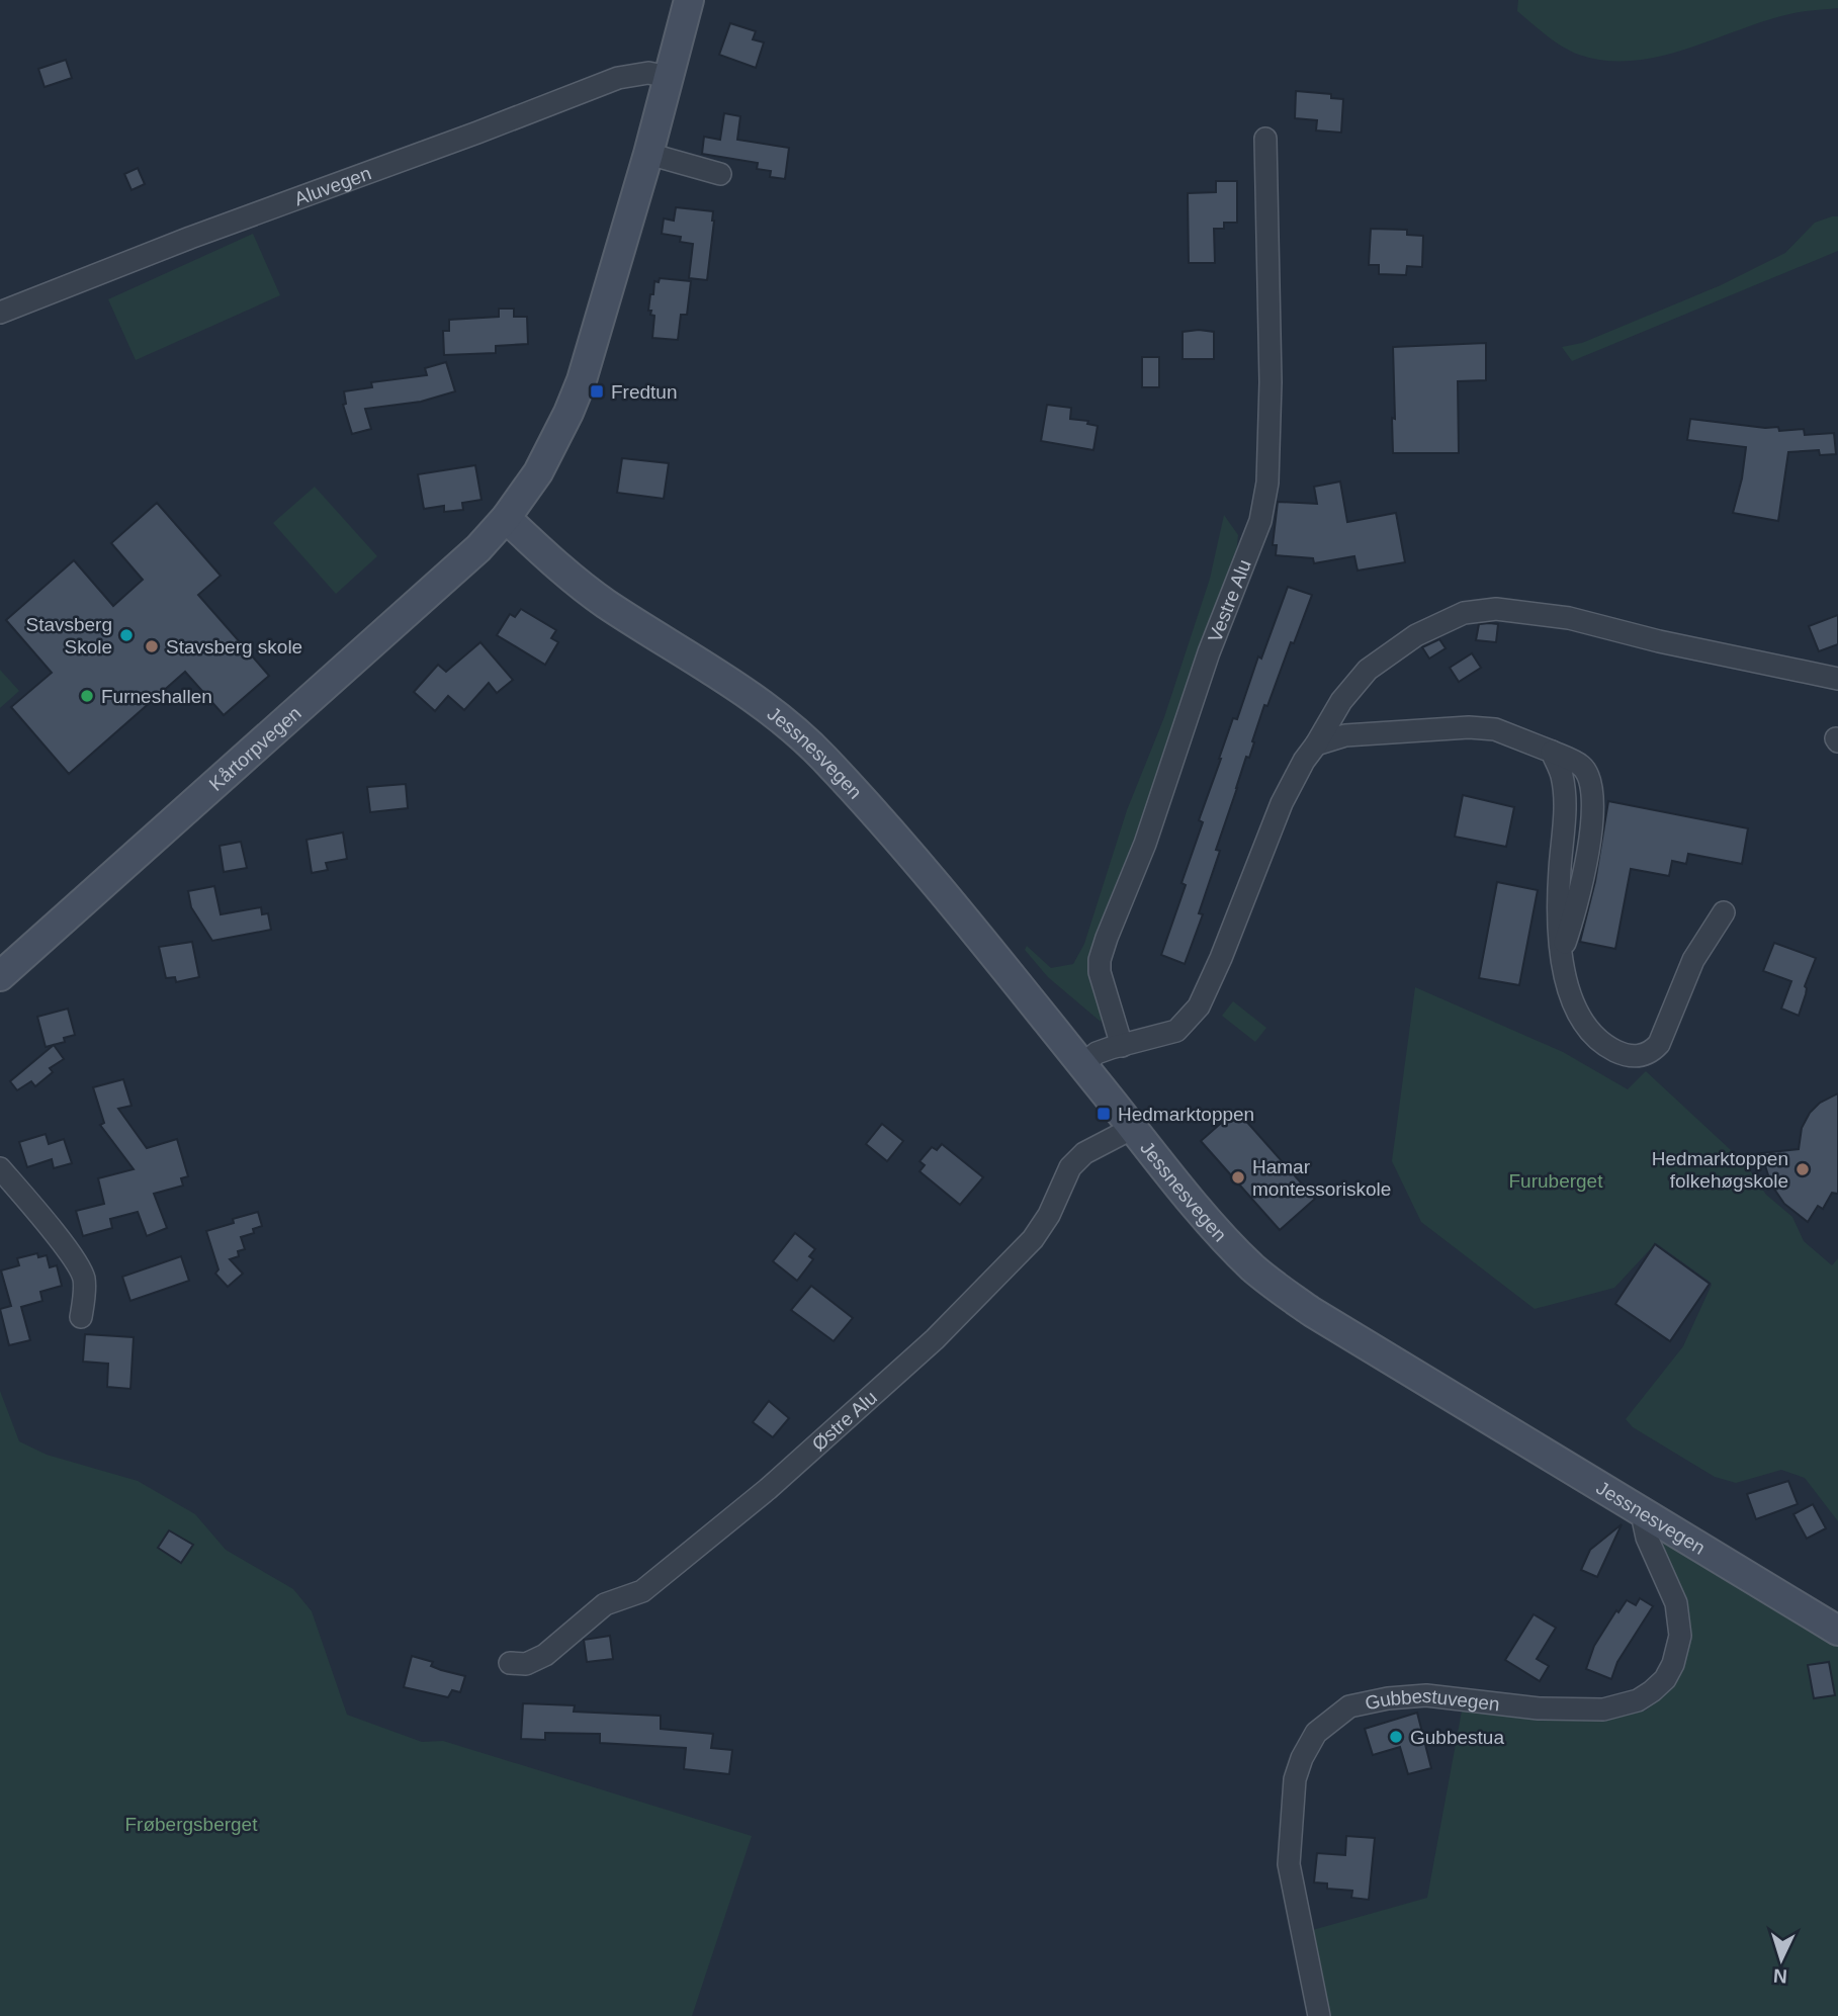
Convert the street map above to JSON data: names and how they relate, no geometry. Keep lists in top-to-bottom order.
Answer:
{
  "streets": {
    "main road": ["Kårtorpvegen", "Jessnesvegen"],
    "street": [
      "Aluvegen",
      "Vestre Alu",
      "Østre Alu",
      "Gubbestuvegen"
    ]
  },
  "crossings": [
    ["Kårtorpvegen", "Jessnesvegen"],
    ["Jessnesvegen", "Østre Alu"],
    ["Jessnesvegen", "Gubbestuvegen"]
  ],
  "parks": ["Furuberget", "Frøbergsberget"],
  "places": {
    "transit": ["Fredtun", "Hedmarktoppen"],
    "other": [
      "Stavsberg Skole",
      "Stavsberg skole",
      "Furneshallen",
      "Hedmarktoppen folkehøgskole",
      "Hamar montessoriskole",
      "Gubbestua"
    ]
  },
  "north": "bottom"
}
